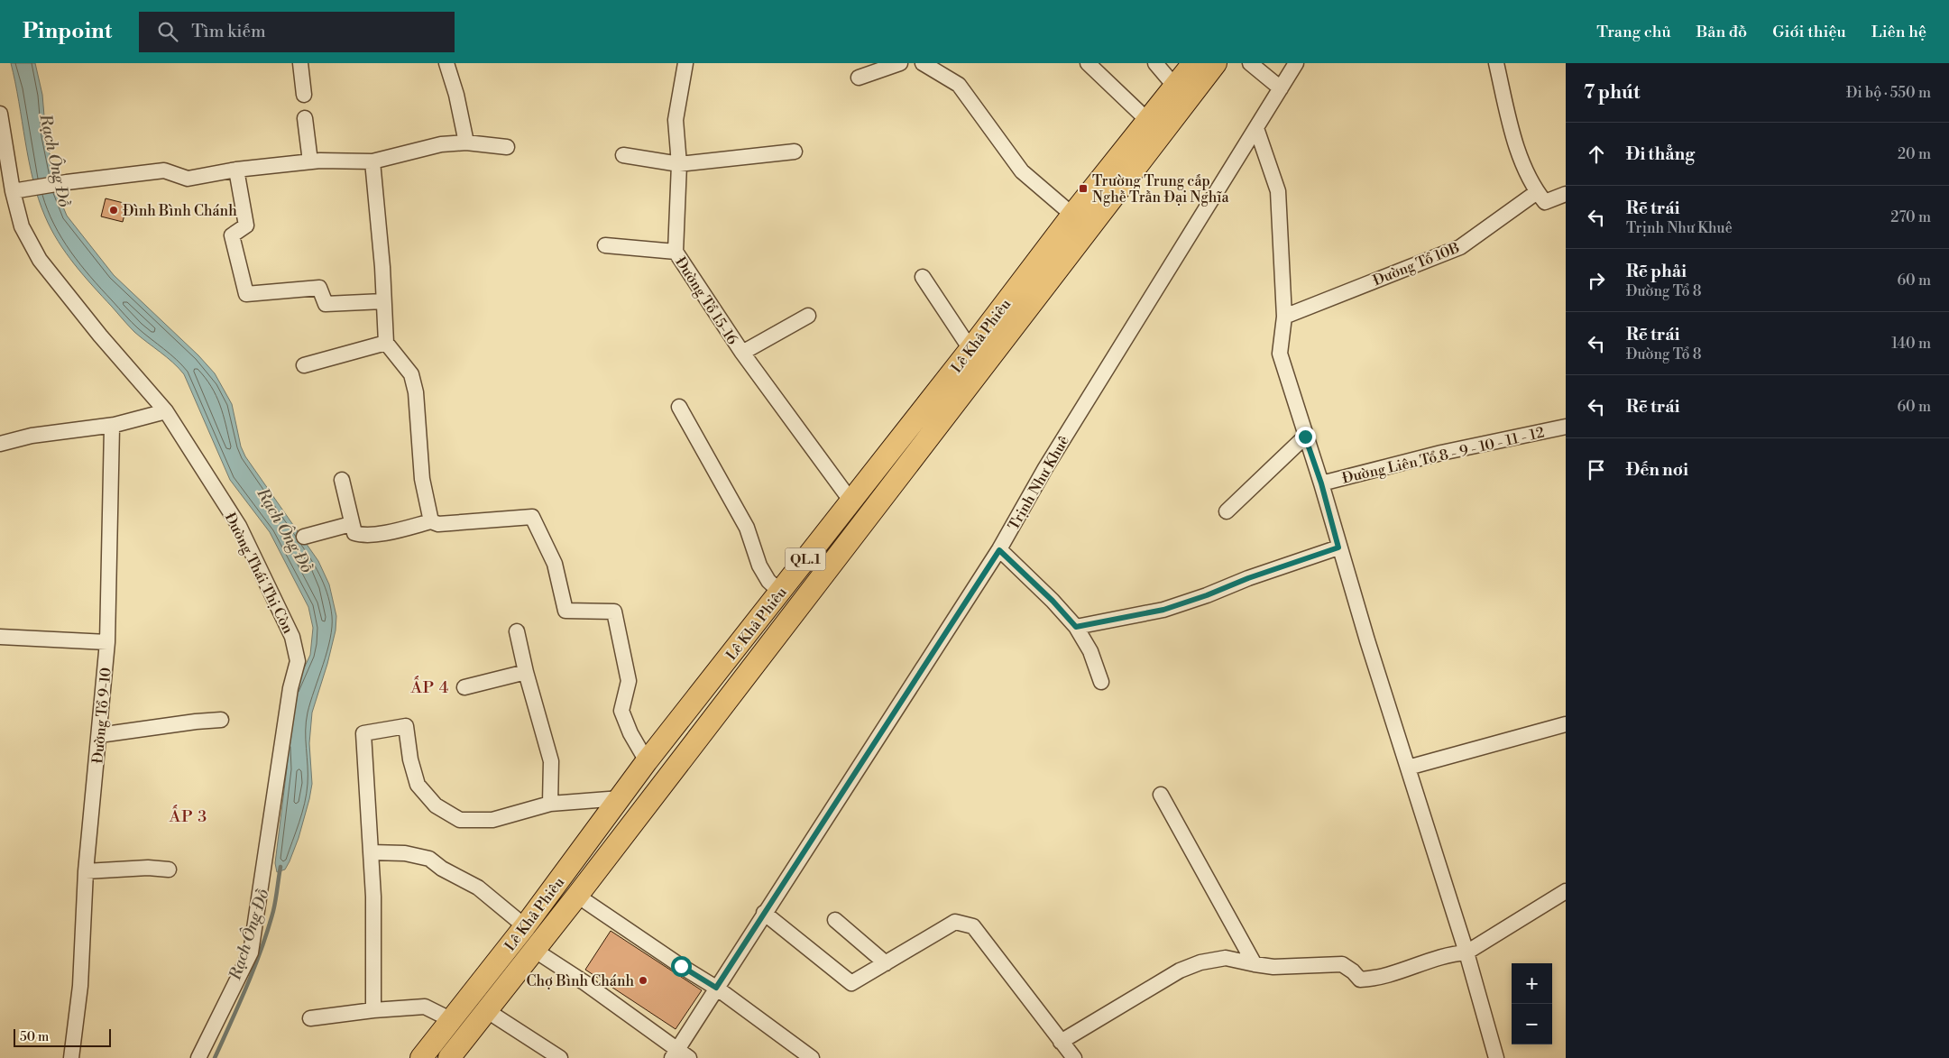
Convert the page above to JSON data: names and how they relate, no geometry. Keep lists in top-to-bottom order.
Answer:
{
  "streets": {
    "highway": ["Lê Khả Phiêu", "QL.1"],
    "street": [
      "Đường Tổ 10B",
      "Đường Tổ 15-16",
      "Đường Liên Tổ 8 - 9 - 10 - 11 - 12",
      "Trịnh Như Khuê",
      "Đường Thái Thị Còn",
      "Đường Tổ 9-10"
    ]
  },
  "crossings": [
    ["Đường Tổ 15-16", "Lê Khả Phiêu"]
  ],
  "districts": ["ẤP 4", "ẤP 3"],
  "water": ["Rạch Ông Đồ"],
  "places": {
    "transit": ["Trường Trung cấp Nghề Trần Đại Nghĩa"],
    "other": ["Đình Bình Chánh", "Chợ Bình Chánh"]
  },
  "scale_bar": "50 m",
  "page": {
    "header": "Pinpoint",
    "search": "Tìm kiếm",
    "nav": [
      "Trang chủ",
      "Bản đồ",
      "Giới thiệu",
      "Liên hệ"
    ],
    "heading": ["7 phút", "Đi bộ · 550 m"],
    "list": [
      ["Đi thẳng", "20 m"],
      ["Rẽ trái", "Trịnh Như Khuê", "270 m"],
      ["Rẽ phải", "Đường Tổ 8", "60 m"],
      ["Rẽ trái", "Đường Tổ 8", "140 m"],
      ["Rẽ trái", "60 m"],
      "Đến nơi"
    ],
    "map_buttons": ["+", "−"],
    "scale": "50 m"
  }
}
